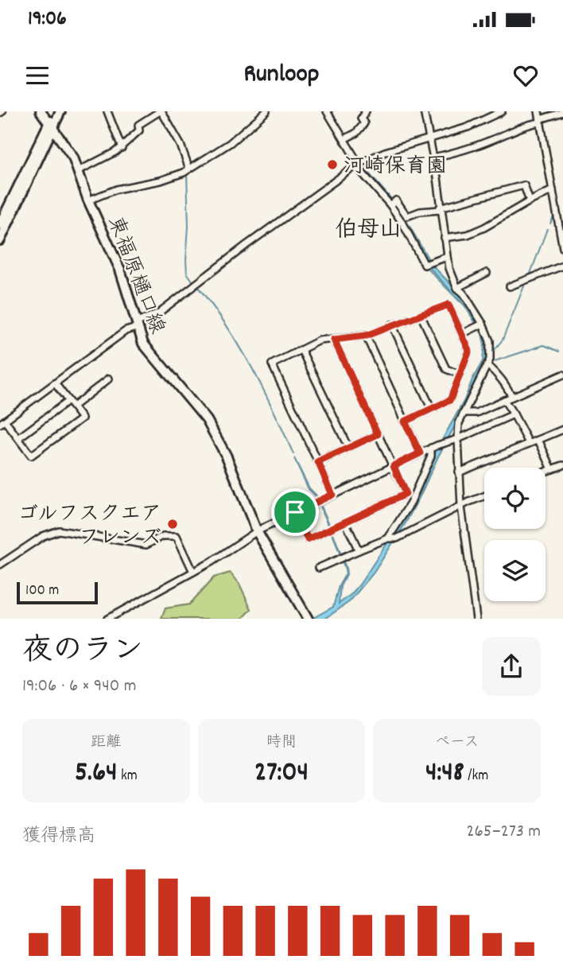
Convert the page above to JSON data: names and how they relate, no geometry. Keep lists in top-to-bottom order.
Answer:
{
  "streets": {
    "main road": ["東福原樋口線"]
  },
  "districts": ["伯母山"],
  "places": ["河崎保育園", "ゴルフスクエア フレンズ"],
  "scale_bar": "100 m",
  "page": {
    "status": "19:06",
    "header": "Runloop",
    "scale": "100 m",
    "heading": ["夜のラン", "19:06 · 6 × 940 m"],
    "stats": [
      ["距離", "5.64 km"],
      ["時間", "27:04"],
      ["ペース", "4:48 /km"]
    ],
    "chart": ["獲得標高", "265–273 m"]
  }
}
